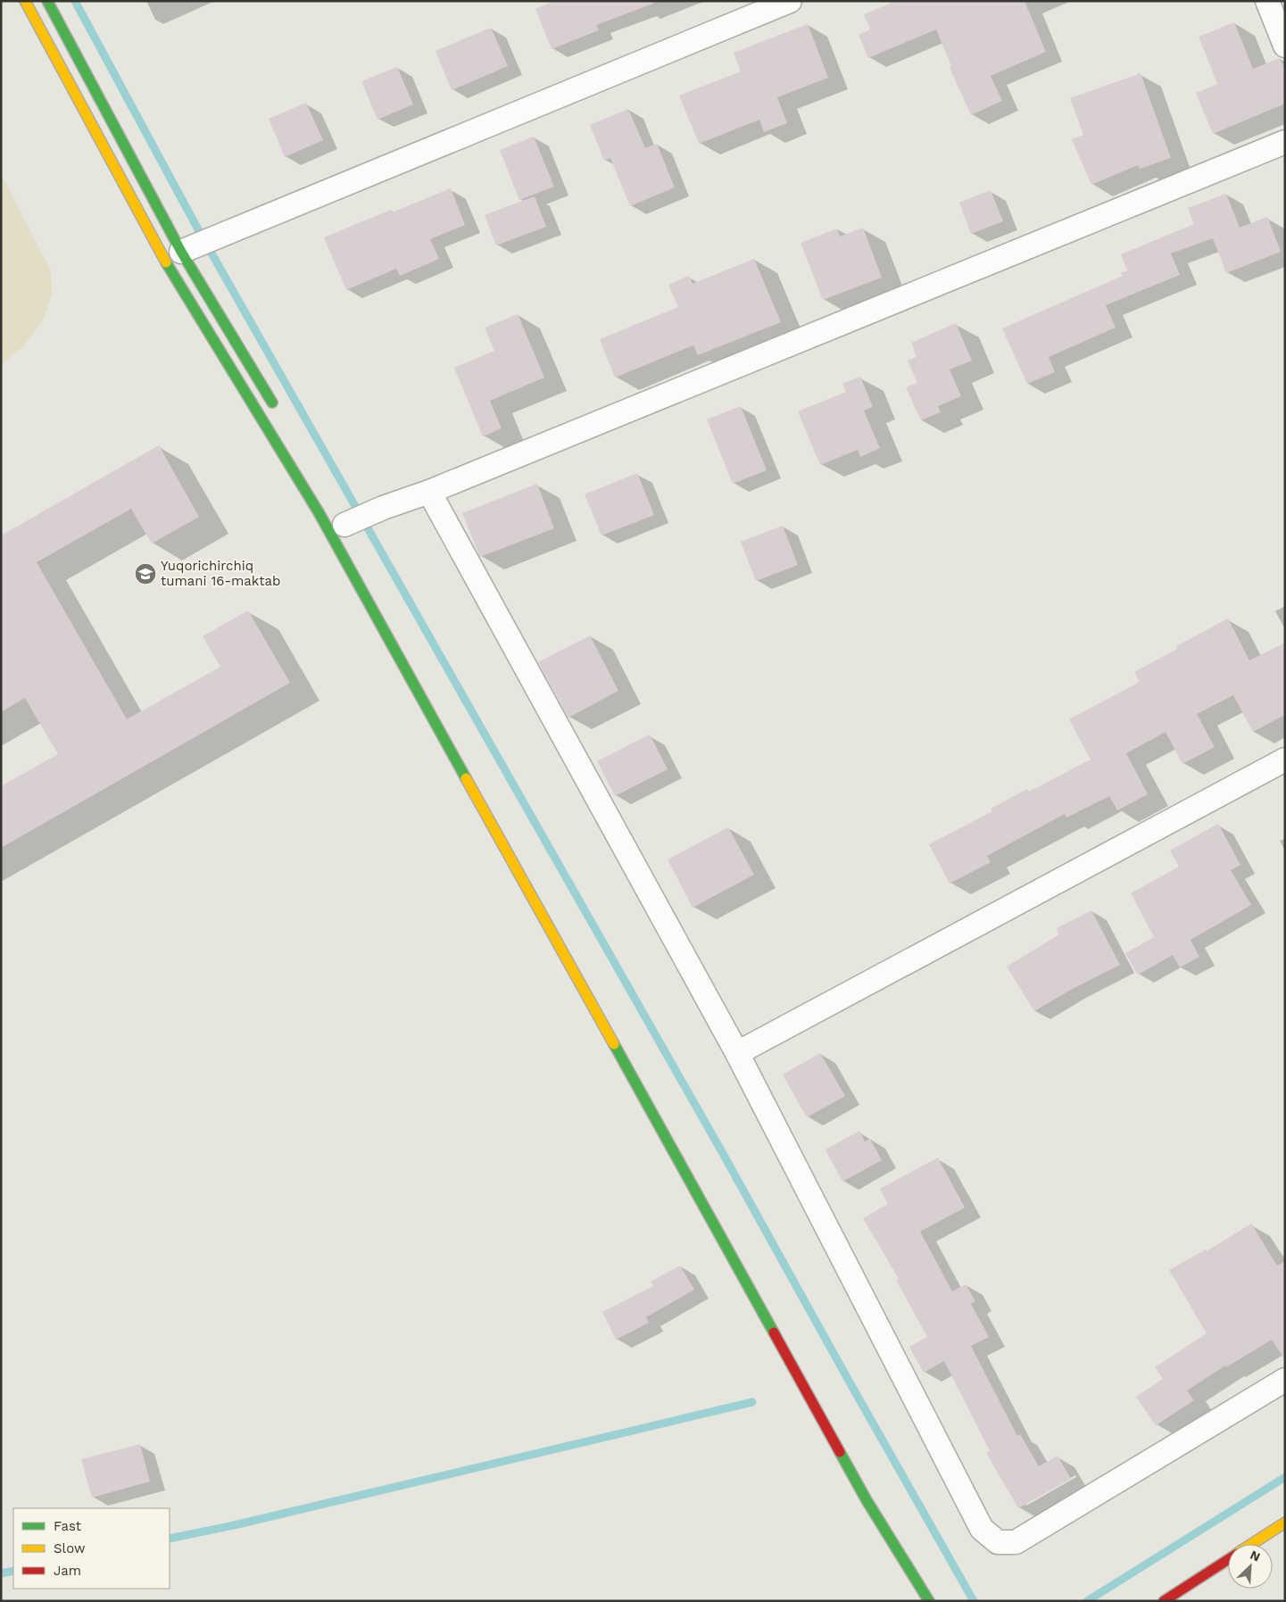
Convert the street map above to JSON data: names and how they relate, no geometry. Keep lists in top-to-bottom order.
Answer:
{
  "places": {
    "school or university": ["Yuqorichirchiq tumani 16-maktab"]
  },
  "legend": ["Fast", "Slow", "Jam"],
  "north": "top right"
}
